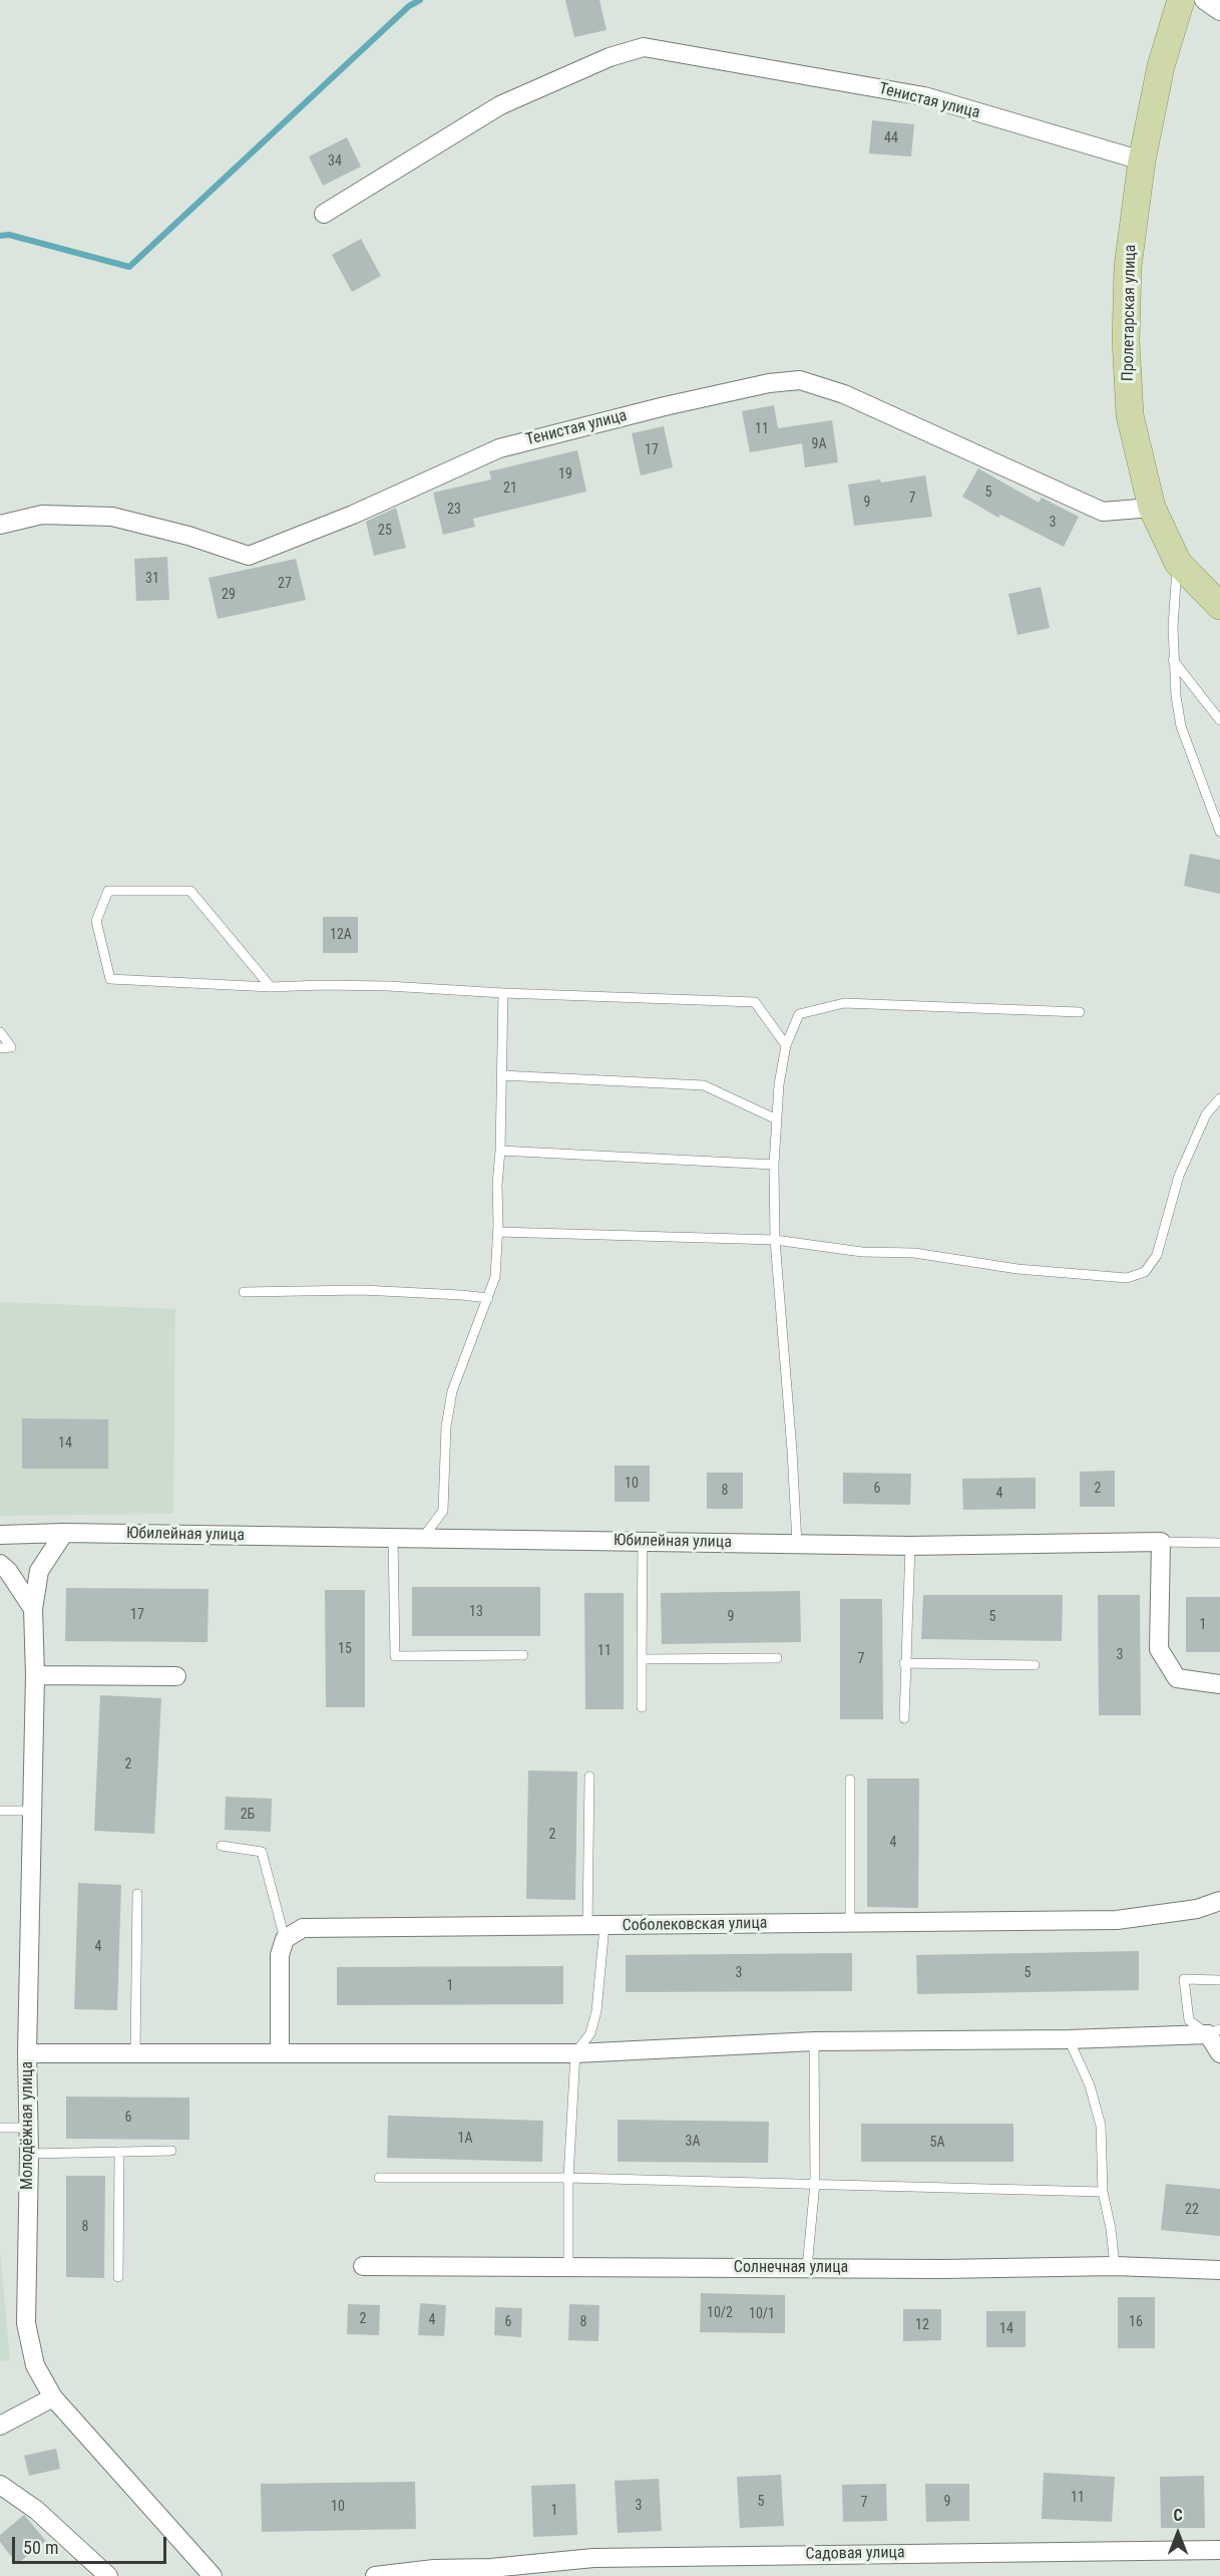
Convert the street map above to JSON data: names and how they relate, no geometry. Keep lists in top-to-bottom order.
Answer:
{
  "streets": {
    "main road": ["Пролетарская улица"],
    "street": [
      "Тенистая улица",
      "Юбилейная улица",
      "Соболековская улица",
      "Молодёжная улица",
      "Солнечная улица",
      "Садовая улица"
    ]
  },
  "crossings": [
    ["Тенистая улица", "Пролетарская улица"],
    ["Юбилейная улица", "Молодёжная улица"]
  ],
  "house_numbers": [
    "44",
    "34",
    "11",
    "9А",
    "17",
    "19",
    "21",
    "5",
    "7",
    "9",
    "23",
    "3",
    "25",
    "31",
    "27",
    "29",
    "12А",
    "14",
    "10",
    "6",
    "2",
    "8",
    "4",
    "13",
    "17",
    "9",
    "5",
    "1",
    "15",
    "11",
    "3",
    "7",
    "2",
    "2Б",
    "2",
    "4",
    "4",
    "3",
    "5",
    "1",
    "6",
    "1А",
    "3А",
    "5А",
    "22",
    "8",
    "10/2",
    "10/1",
    "2",
    "4",
    "6",
    "8",
    "16",
    "12",
    "14",
    "11",
    "5",
    "9",
    "7",
    "3",
    "10",
    "1"
  ],
  "scale_bar": "50 m",
  "north": "top"
}
